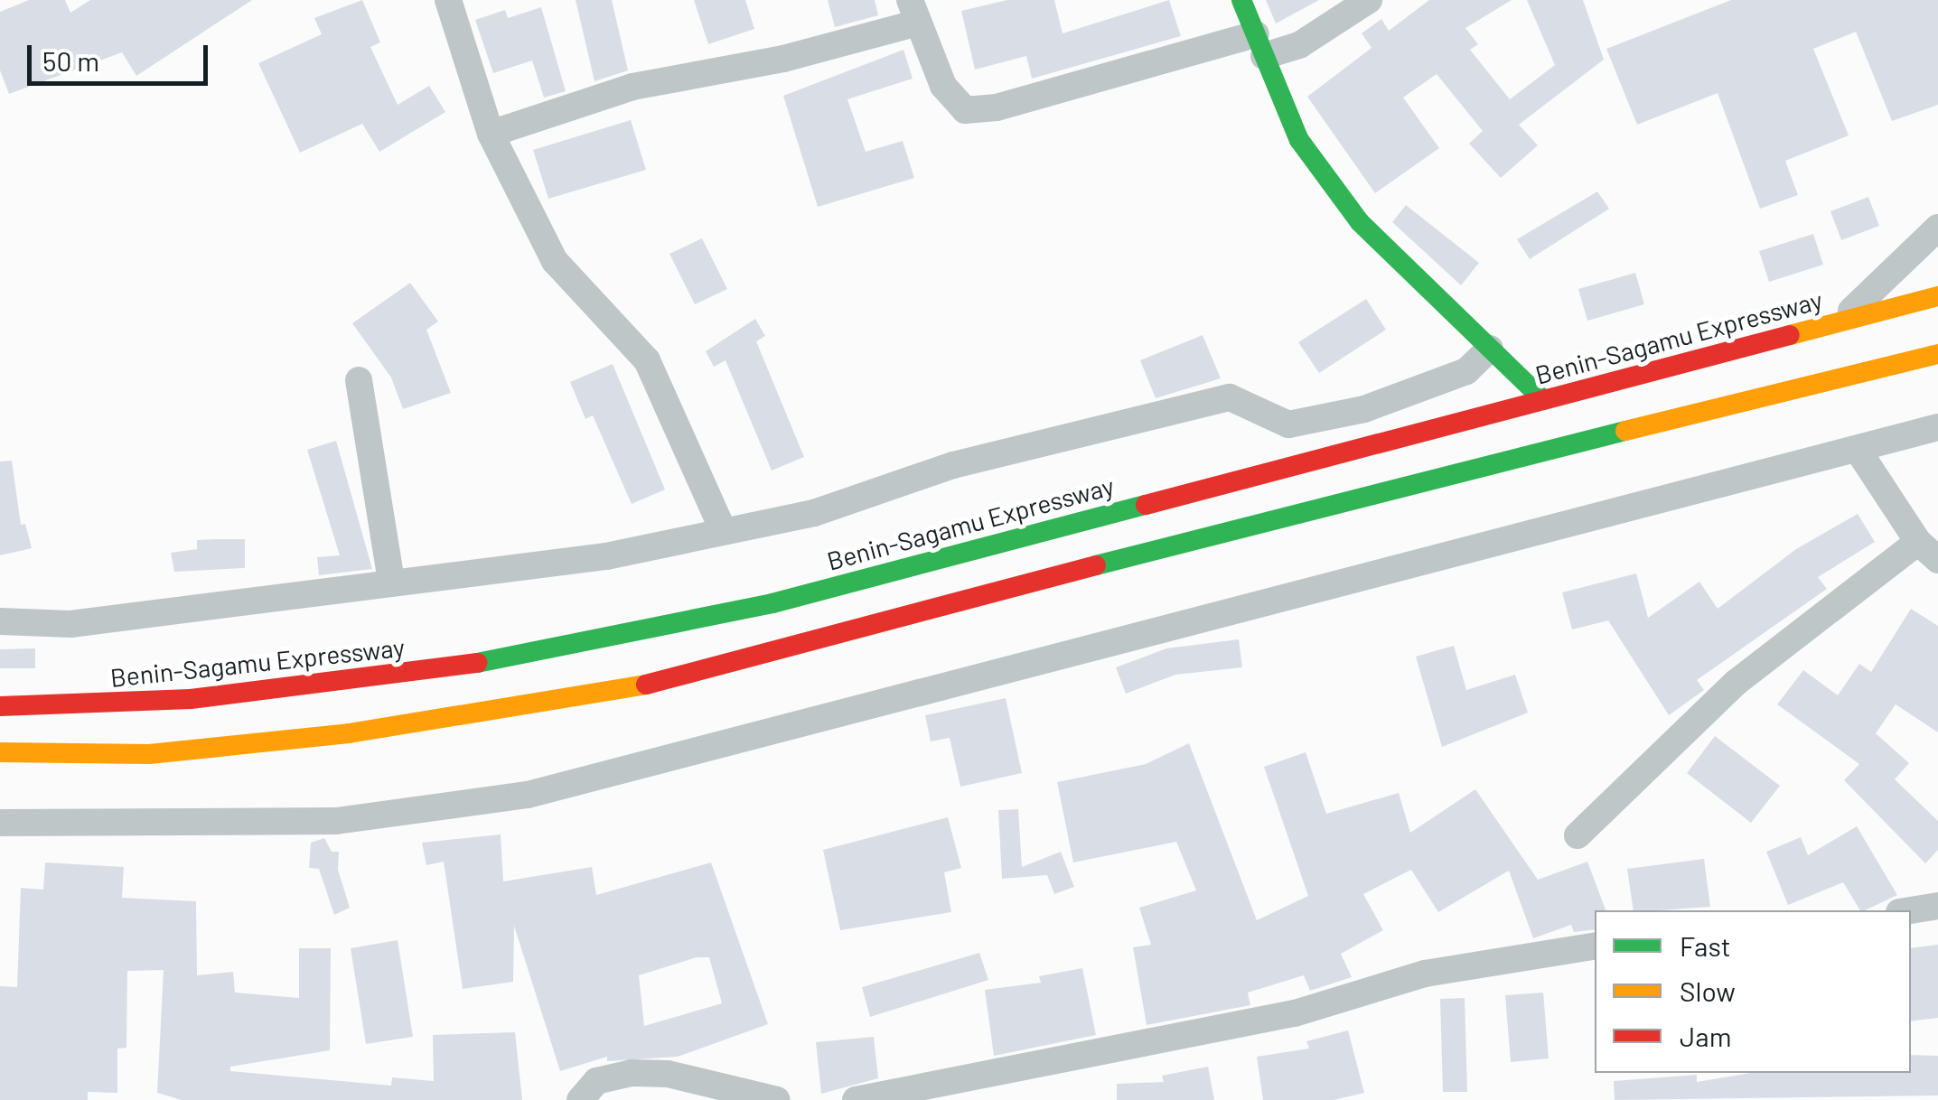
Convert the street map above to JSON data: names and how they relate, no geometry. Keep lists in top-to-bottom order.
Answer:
{
  "streets": {
    "main road": ["Benin-Sagamu Expressway"]
  },
  "legend": ["Fast", "Slow", "Jam"],
  "scale_bar": "50 m"
}
